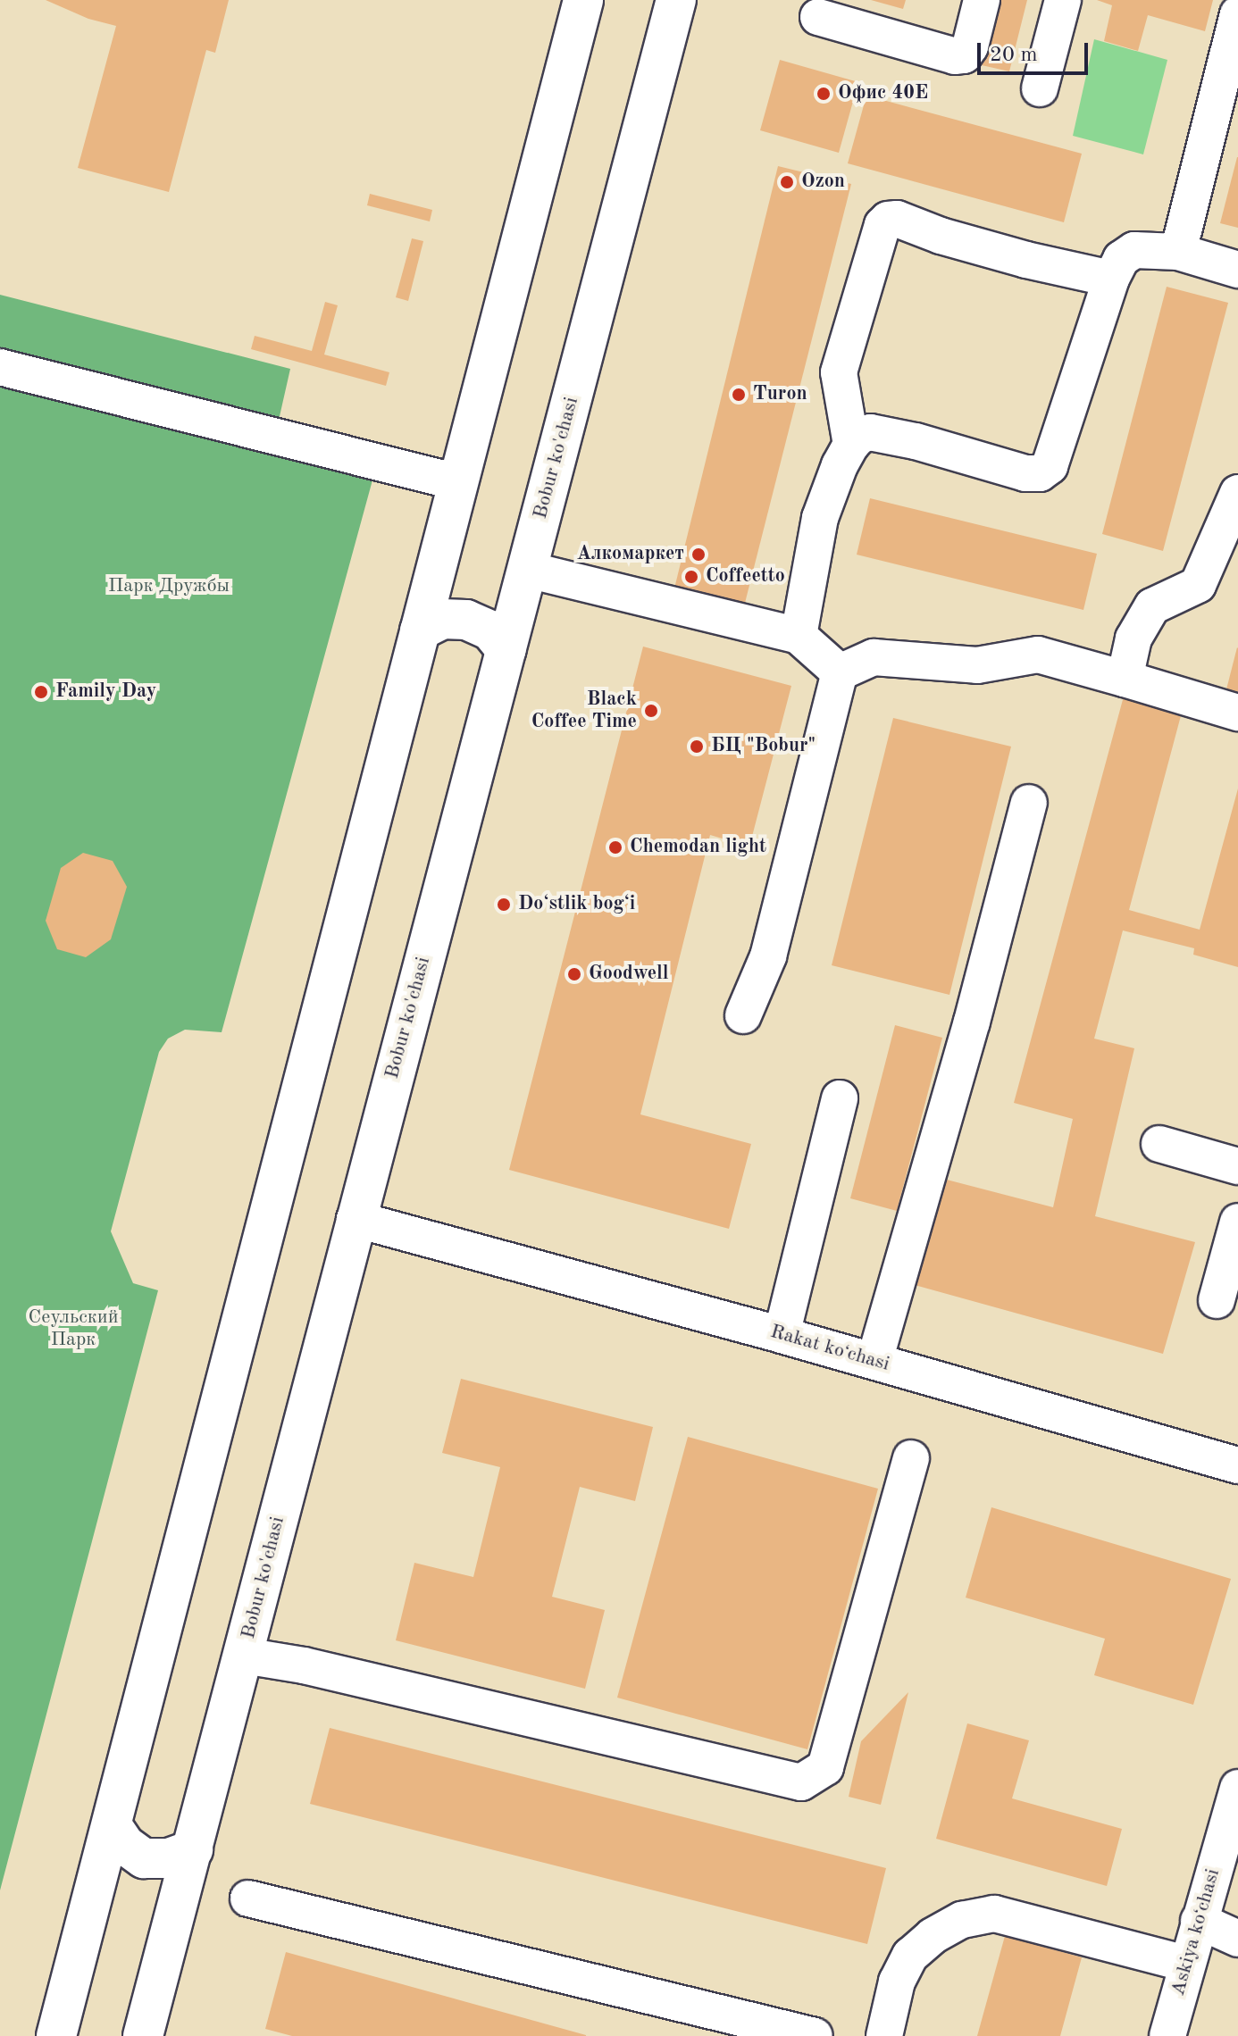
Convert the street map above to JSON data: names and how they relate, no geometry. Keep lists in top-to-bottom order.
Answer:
{
  "streets": {
    "main road": ["Bobur ko'chasi"],
    "street": ["Rakat koʻchasi", "Askiya koʻchasi"]
  },
  "crossings": [
    ["Bobur ko'chasi", "Rakat koʻchasi"]
  ],
  "parks": ["Парк Дружбы", "Сеульский Парк"],
  "places": [
    "Офис 40Е",
    "Ozon",
    "Turon",
    "Алкомаркет",
    "Coffeetto",
    "Family Day",
    "Black Coffee Time",
    "БЦ \"Bobur\"",
    "Chemodan light",
    "Doʻstlik bogʻi",
    "Goodwell"
  ],
  "scale_bar": "20 m"
}
